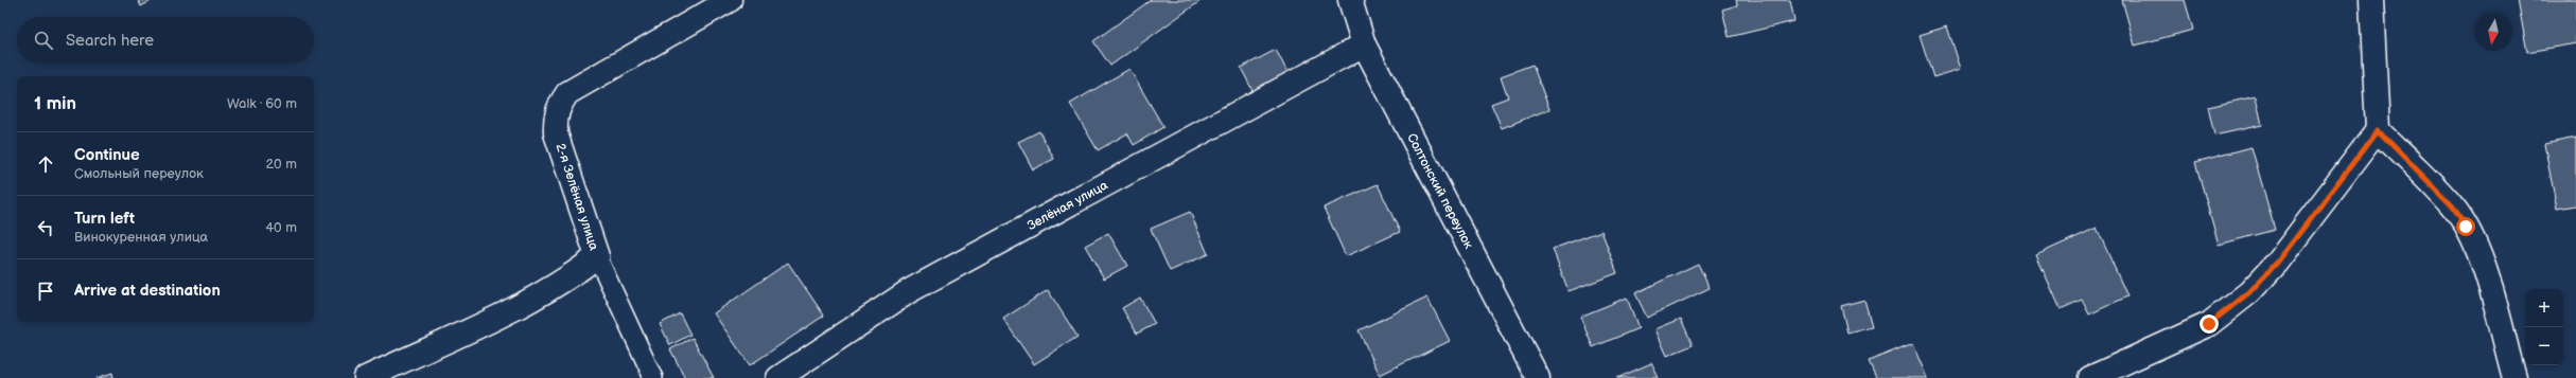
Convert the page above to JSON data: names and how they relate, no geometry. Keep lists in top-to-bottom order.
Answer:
{
  "streets": {
    "street": ["Солтонский переулок", "2-я Зелёная улица", "Зелёная улица"]
  },
  "crossings": [
    ["Солтонский переулок", "Зелёная улица"]
  ],
  "north": "bottom",
  "page": {
    "search": "Search here",
    "heading": ["1 min", "Walk · 60 m"],
    "list": [
      ["Continue", "Смольный переулок", "20 m"],
      ["Turn left", "Винокуренная улица", "40 m"],
      "Arrive at destination"
    ],
    "map_buttons": ["+", "−"]
  }
}
